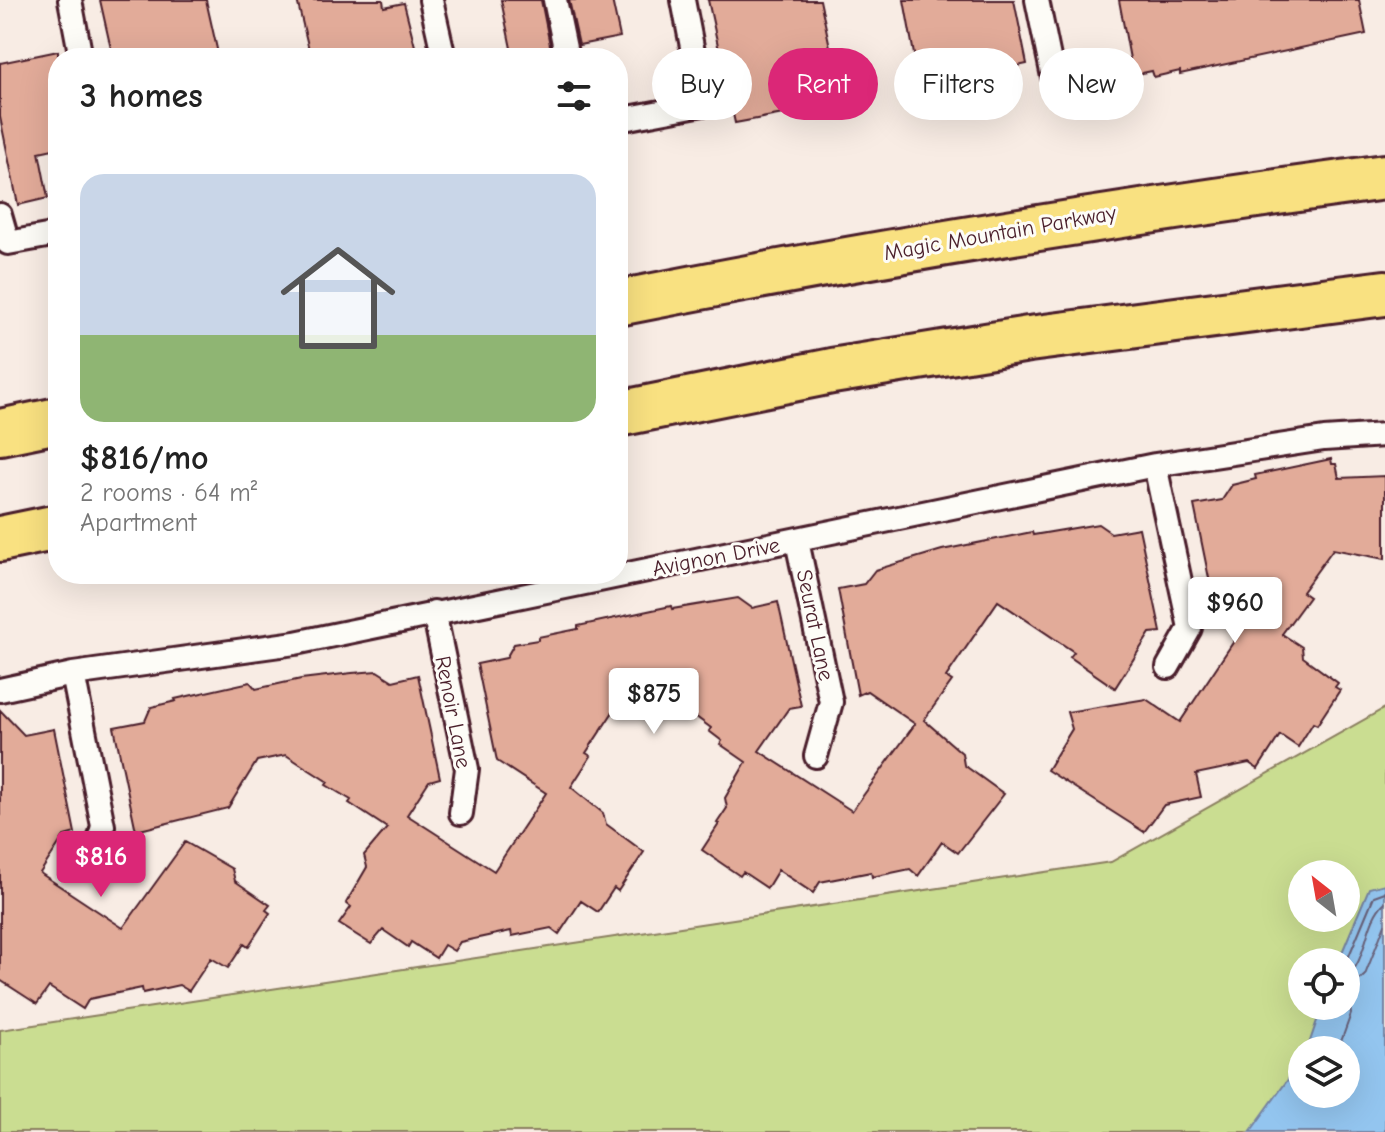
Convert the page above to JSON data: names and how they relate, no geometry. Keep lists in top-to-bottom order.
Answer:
{
  "streets": {
    "main road": ["Magic Mountain Parkway"],
    "lane": ["Avignon Drive", "Seurat Lane", "Renoir Lane"]
  },
  "crossings": [
    ["Avignon Drive", "Seurat Lane"],
    ["Avignon Drive", "Renoir Lane"]
  ],
  "north": "top left",
  "page": {
    "chip": [
      "Buy",
      "Rent",
      "Filters",
      "New"
    ],
    "heading": "3 homes",
    "list": [
      {
        "name": "$816/mo",
        "note": "2 rooms · 64 m² · Apartment"
      }
    ],
    "price": ["$960", "$875", "$816"]
  }
}
